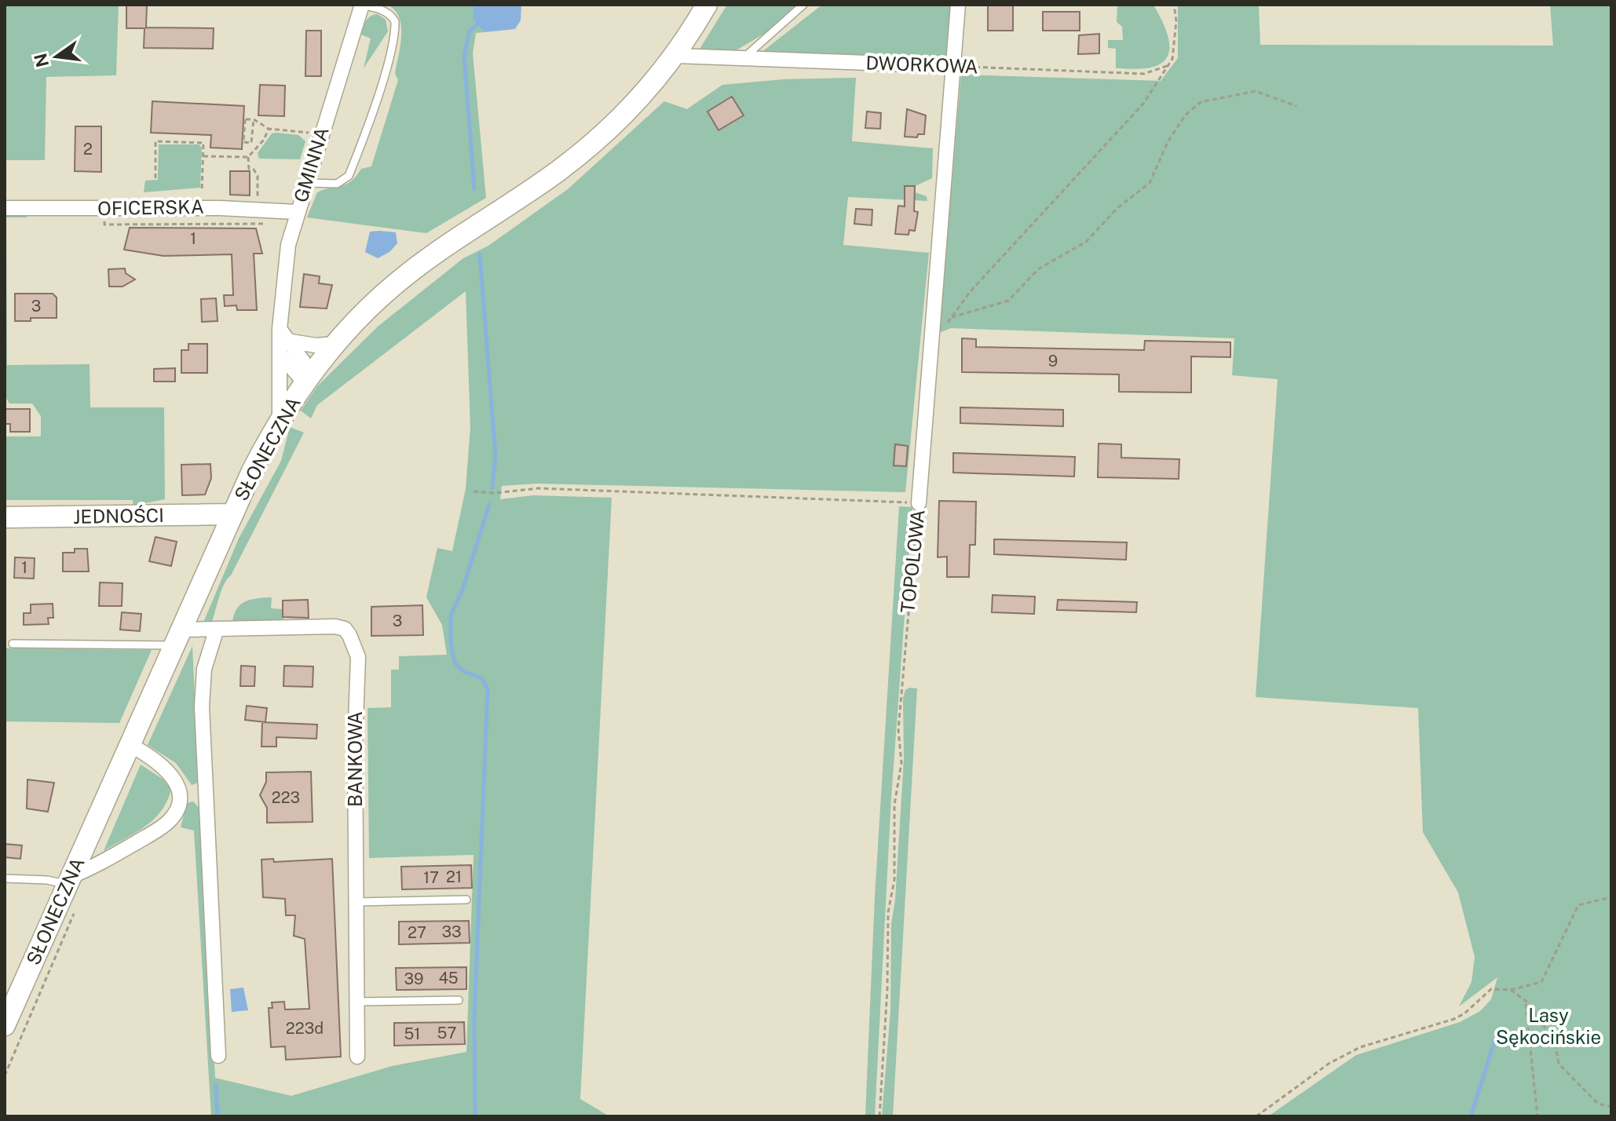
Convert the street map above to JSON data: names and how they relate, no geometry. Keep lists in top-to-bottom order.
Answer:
{
  "streets": {
    "main road": ["SŁONECZNA", "JEDNOŚCI"],
    "street": [
      "DWORKOWA",
      "GMINNA",
      "OFICERSKA",
      "TOPOLOWA",
      "BANKOWA"
    ]
  },
  "crossings": [
    ["DWORKOWA", "SŁONECZNA"],
    ["DWORKOWA", "TOPOLOWA"],
    ["GMINNA", "OFICERSKA"],
    ["GMINNA", "SŁONECZNA"],
    ["SŁONECZNA", "JEDNOŚCI"],
    ["SŁONECZNA", "BANKOWA"]
  ],
  "parks": ["Lasy Sękocińskie"],
  "house_numbers": [
    "2",
    "1",
    "3",
    "9",
    "1",
    "3",
    "223",
    "21",
    "17",
    "33",
    "27",
    "45",
    "39",
    "223d",
    "57",
    "51"
  ],
  "north": "left"
}
